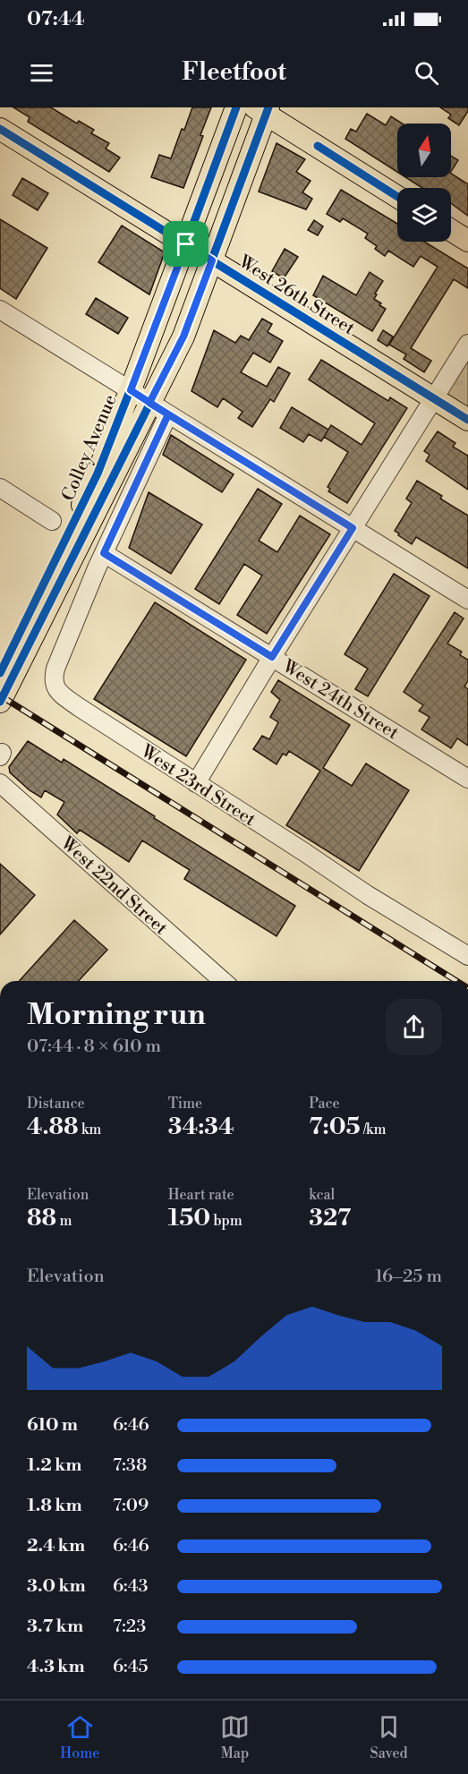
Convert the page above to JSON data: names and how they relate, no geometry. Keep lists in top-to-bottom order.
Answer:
{
  "streets": {
    "main road": ["West 26th Street", "Colley Avenue"],
    "street": ["West 24th Street", "West 23rd Street", "West 22nd Street"]
  },
  "crossings": [
    ["West 26th Street", "Colley Avenue"],
    ["West 24th Street", "West 23rd Street"]
  ],
  "north": "top",
  "page": {
    "status": "07:44",
    "header": "Fleetfoot",
    "heading": ["Morning run", "07:44 · 8 × 610 m"],
    "stats": [
      ["Distance", "4.88 km"],
      ["Time", "34:34"],
      ["Pace", "7:05 /km"],
      ["Elevation", "88 m"],
      ["Heart rate", "150 bpm"],
      ["kcal", "327"]
    ],
    "chart": ["Elevation", "16–25 m"],
    "list": [
      {
        "name": "610 m",
        "note": "6:46"
      },
      {
        "name": "1.2 km",
        "note": "7:38"
      },
      {
        "name": "1.8 km",
        "note": "7:09"
      },
      {
        "name": "2.4 km",
        "note": "6:46"
      },
      {
        "name": "3.0 km",
        "note": "6:43"
      },
      {
        "name": "3.7 km",
        "note": "7:23"
      },
      {
        "name": "4.3 km",
        "note": "6:45"
      }
    ],
    "tabs": ["Home", "Map", "Saved"]
  }
}
